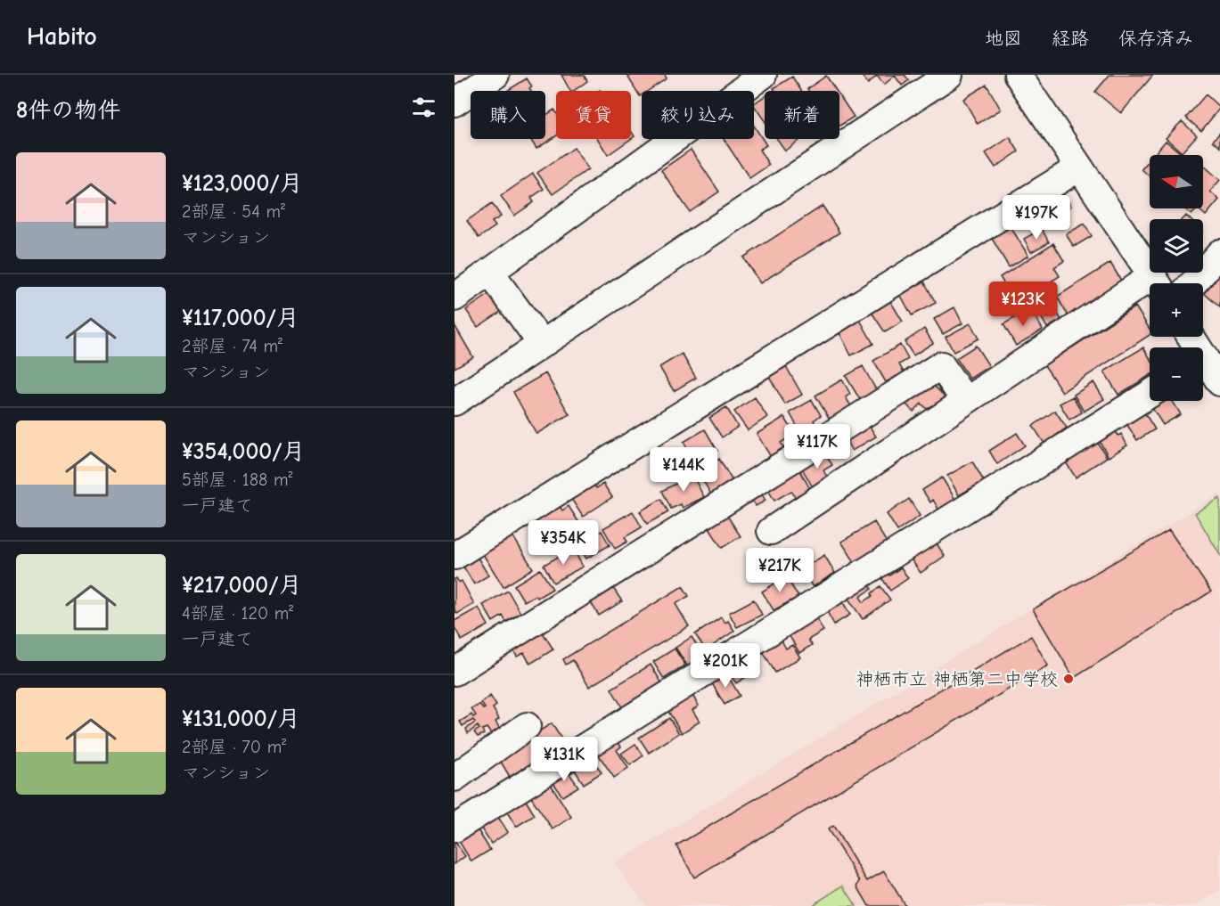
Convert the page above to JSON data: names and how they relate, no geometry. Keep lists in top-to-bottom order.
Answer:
{
  "places": ["神栖市立 神栖第二中学校"],
  "north": "left",
  "page": {
    "header": "Habito",
    "nav": ["地図", "経路", "保存済み"],
    "heading": "8件の物件",
    "chip": [
      "購入",
      "賃貸",
      "絞り込み",
      "新着"
    ],
    "list": [
      {
        "name": "¥123,000/月",
        "note": "2部屋 · 54 m² · マンション"
      },
      {
        "name": "¥117,000/月",
        "note": "2部屋 · 74 m² · マンション"
      },
      {
        "name": "¥354,000/月",
        "note": "5部屋 · 188 m² · 一戸建て"
      },
      {
        "name": "¥217,000/月",
        "note": "4部屋 · 120 m² · 一戸建て"
      },
      {
        "name": "¥131,000/月",
        "note": "2部屋 · 70 m² · マンション"
      }
    ],
    "map_buttons": ["+", "−"],
    "price": [
      "¥197K",
      "¥123K",
      "¥117K",
      "¥144K",
      "¥354K",
      "¥217K",
      "¥201K",
      "¥131K"
    ]
  }
}
